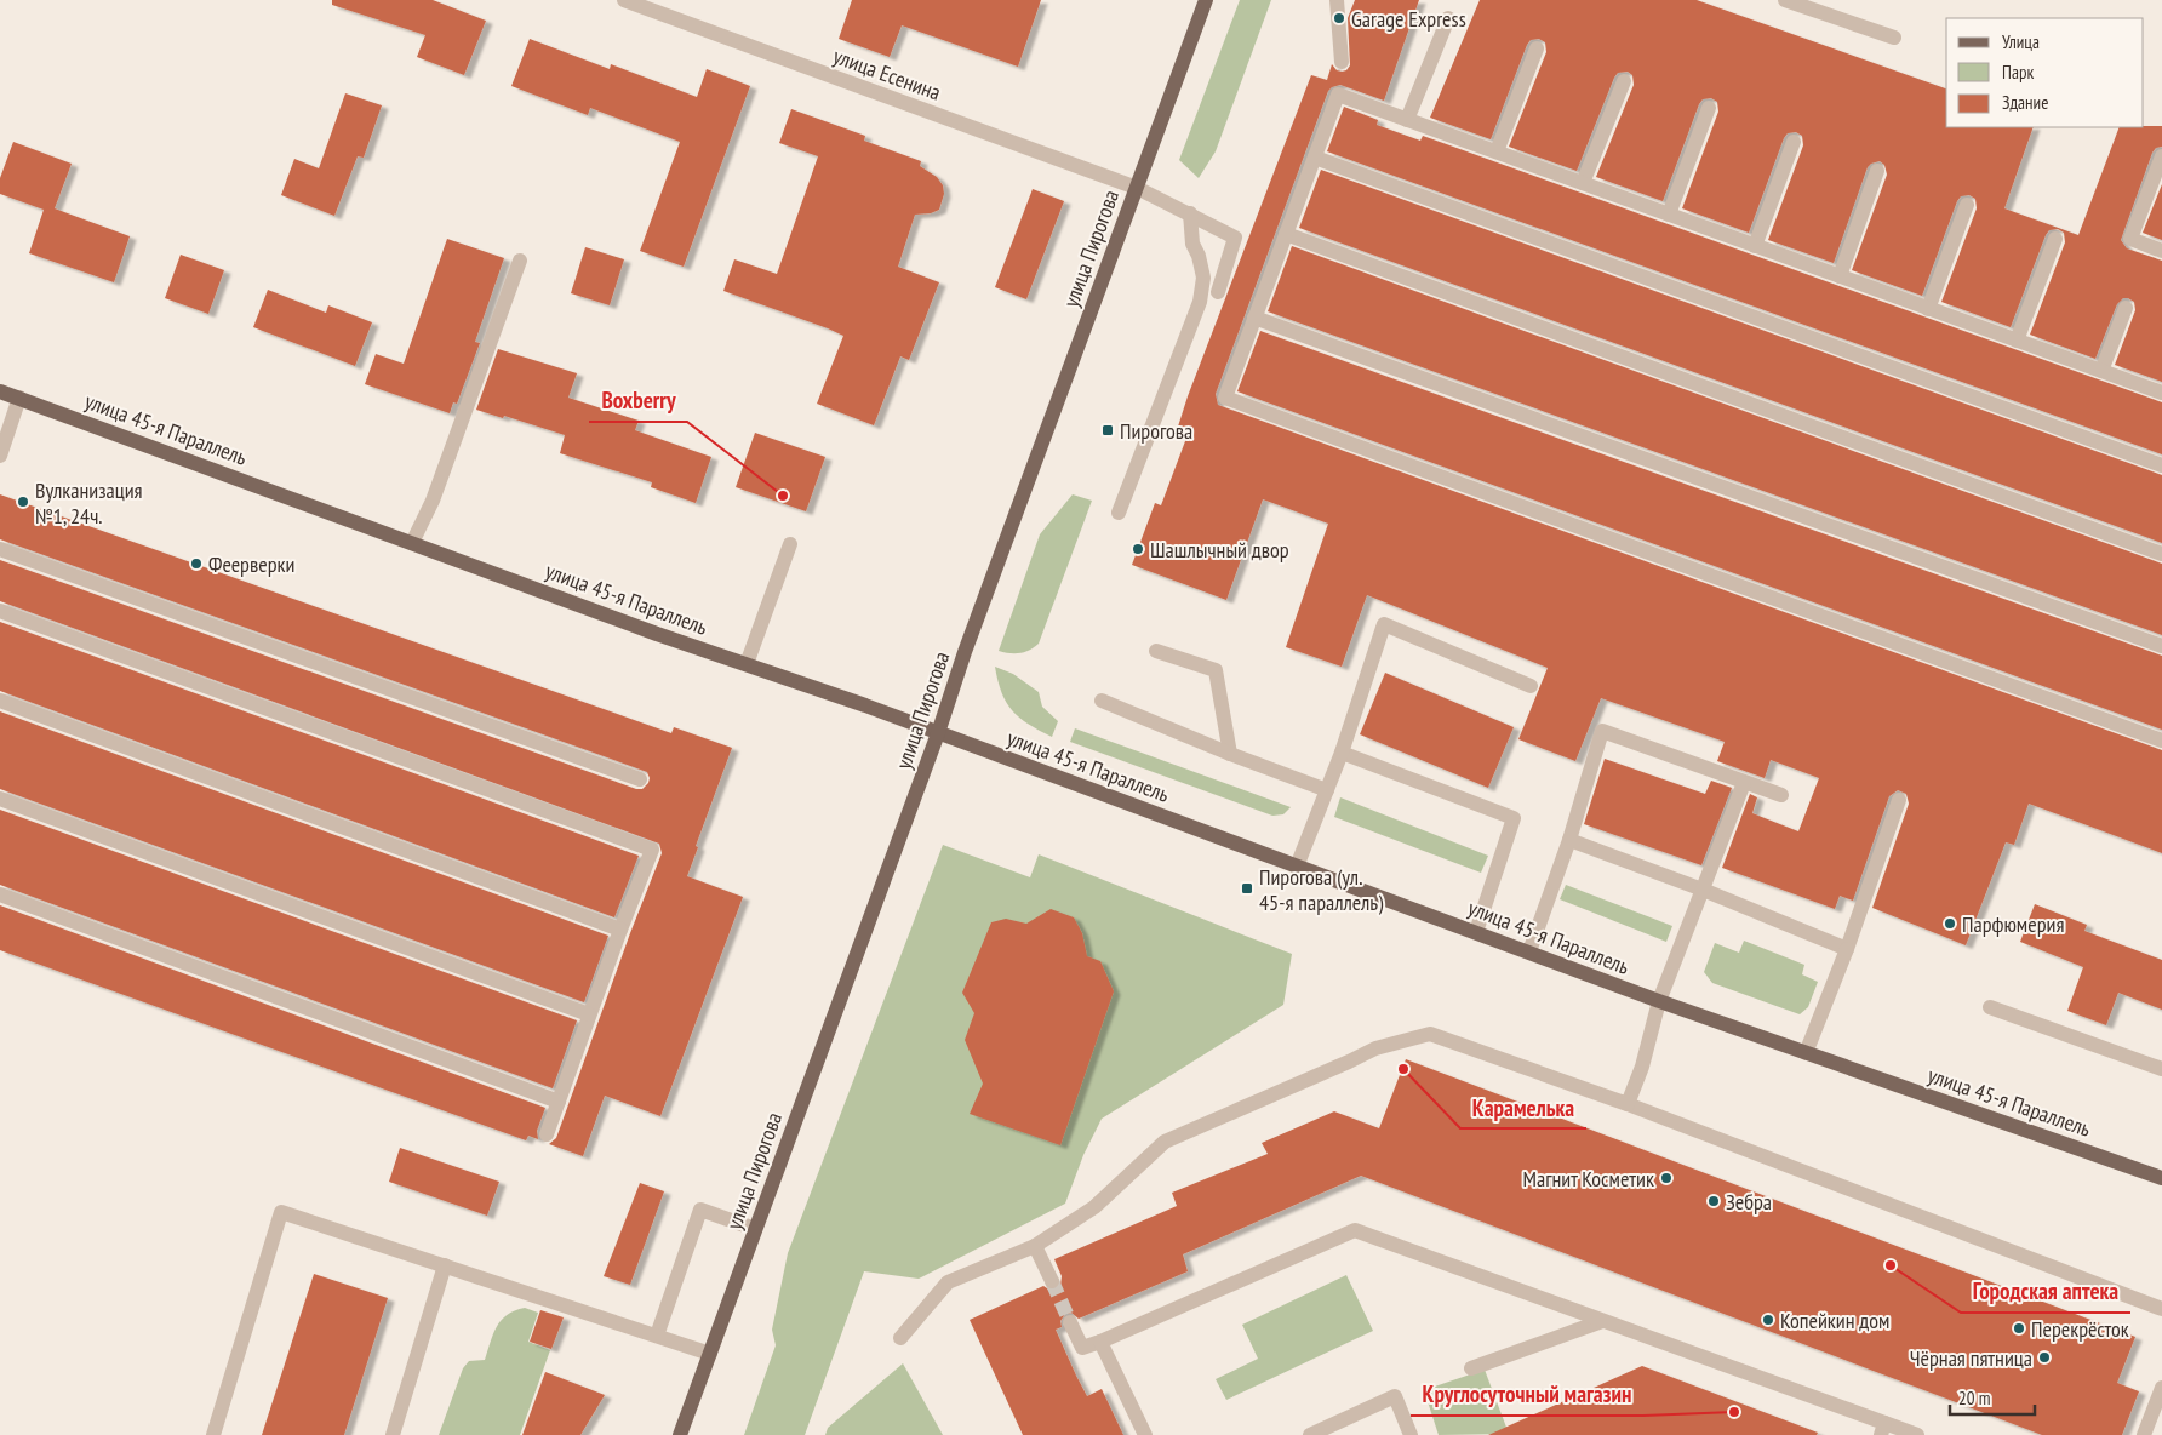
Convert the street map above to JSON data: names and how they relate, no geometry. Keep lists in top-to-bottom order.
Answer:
{
  "streets": {
    "main road": ["улица Пирогова", "улица 45-я Параллель"],
    "street": ["улица Есенина"]
  },
  "crossings": [
    ["улица Есенина", "улица Пирогова"],
    ["улица Пирогова", "улица 45-я Параллель"]
  ],
  "places": {
    "other": [
      "Garage Express",
      "Boxberry",
      "Вулканизация №1, 24ч.",
      "Шашлычный двор",
      "Феерверки",
      "Парфюмерия",
      "Карамелька",
      "Магнит Косметик",
      "Зебра",
      "Городская аптека",
      "Копейкин дом",
      "Перекрёсток",
      "Чёрная пятница",
      "Круглосуточный магазин"
    ],
    "transit": ["Пирогова", "Пирогова (ул. 45-я параллель)"]
  },
  "legend": ["Улица", "Парк", "Здание"],
  "scale_bar": "20 m"
}
